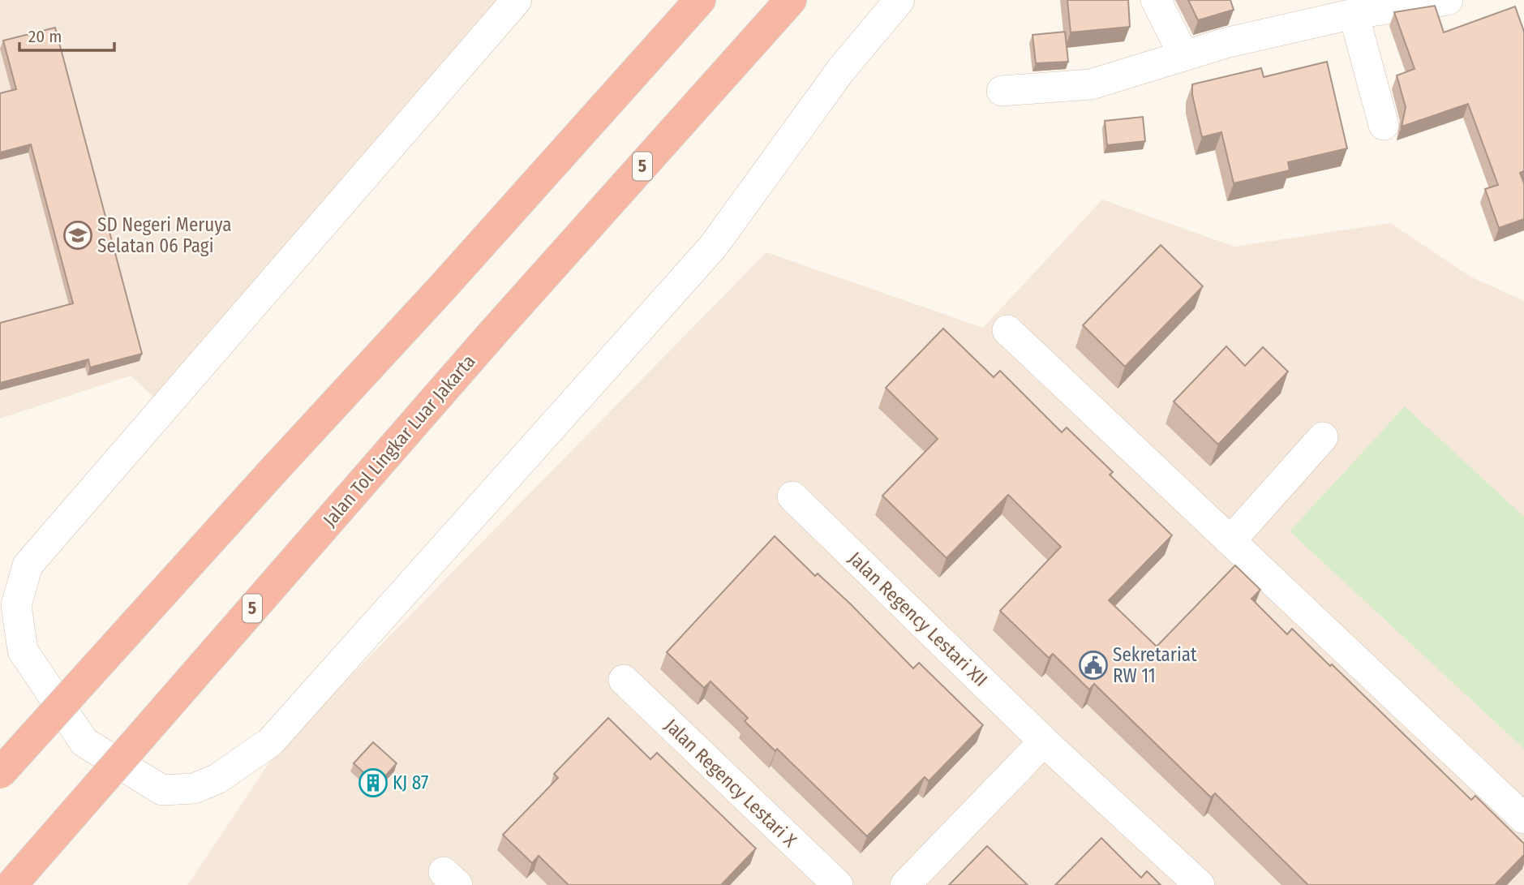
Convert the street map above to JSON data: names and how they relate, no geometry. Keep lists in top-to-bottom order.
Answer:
{
  "streets": {
    "highway": ["5", "Jalan Tol Lingkar Luar Jakarta"],
    "street": ["Jalan Regency Lestari XII", "Jalan Regency Lestari X"]
  },
  "places": {
    "school or university": ["SD Negeri Meruya Selatan 06 Pagi"],
    "public building": ["Sekretariat RW 11"],
    "building": ["KJ 87"]
  },
  "scale_bar": "20 m"
}
